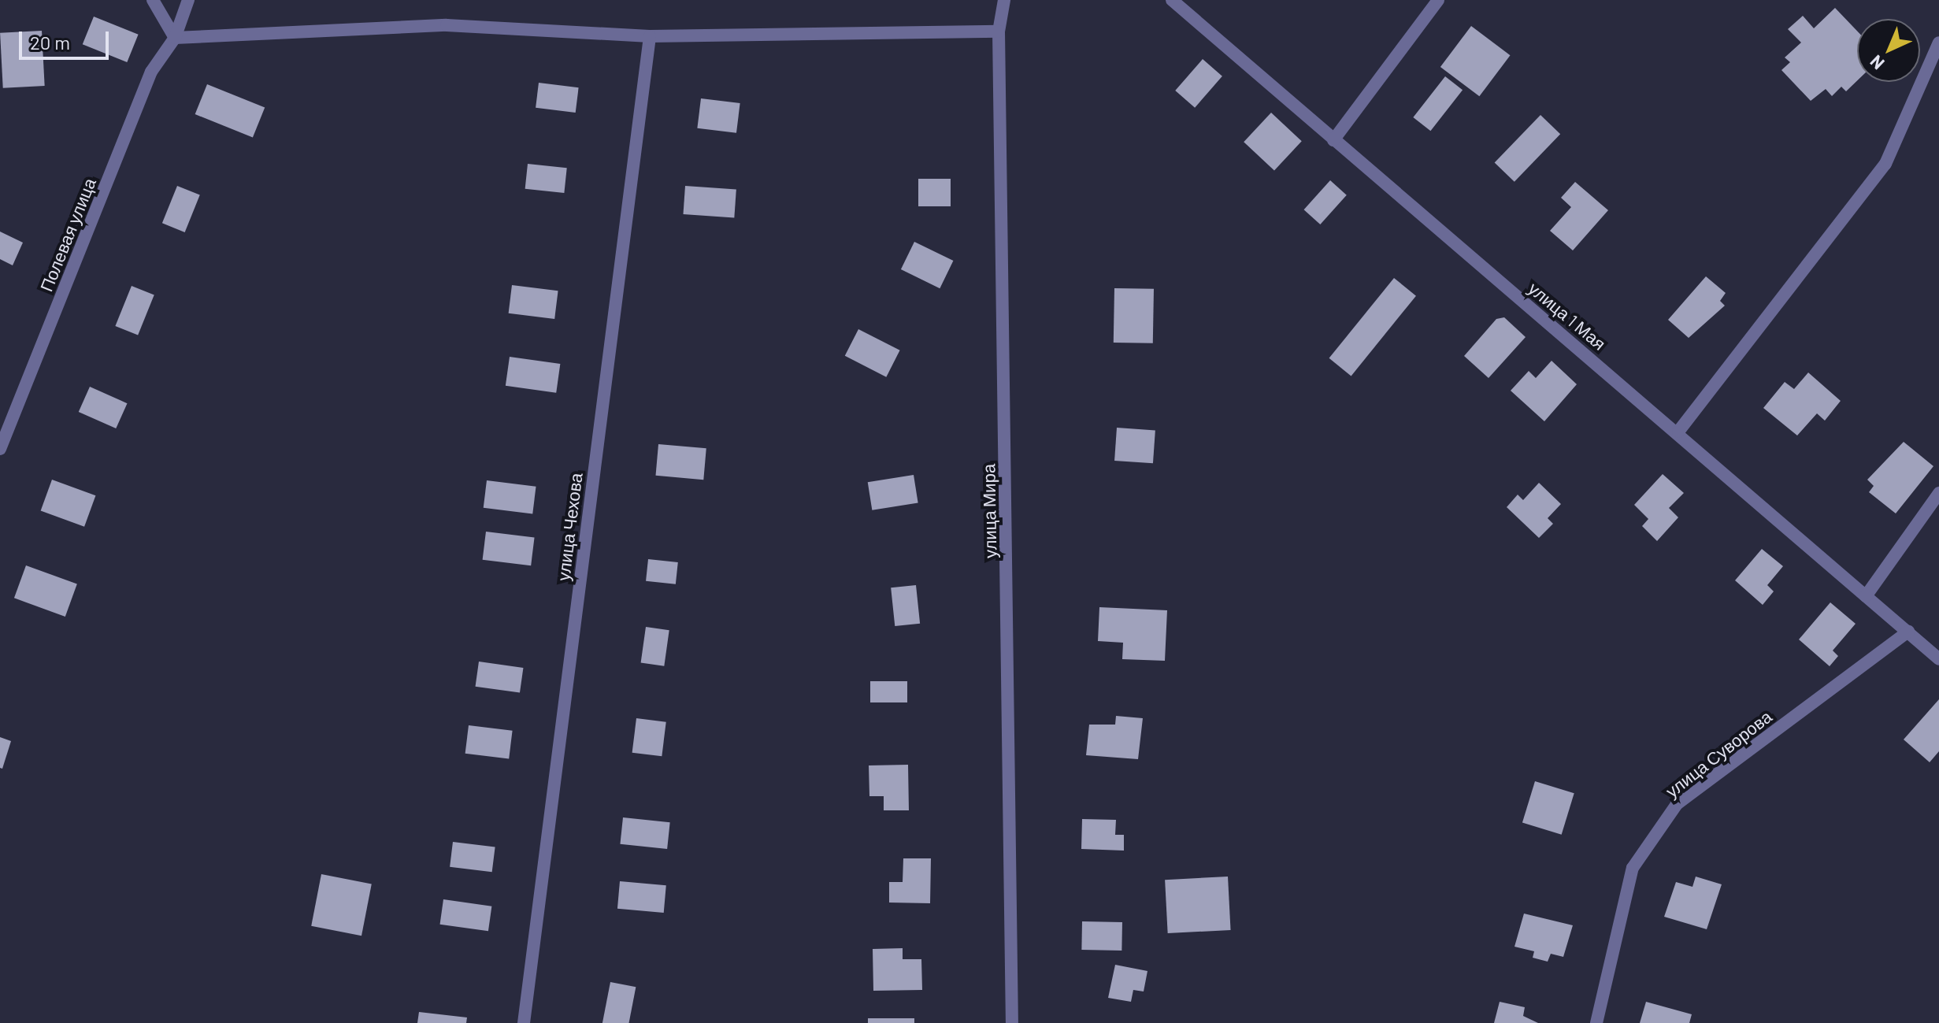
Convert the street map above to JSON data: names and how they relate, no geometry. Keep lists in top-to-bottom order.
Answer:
{
  "streets": {
    "street": [
      "Полевая улица",
      "улица 1 Мая",
      "улица Мира",
      "улица Чехова",
      "улица Суворова"
    ]
  },
  "crossings": [
    ["улица 1 Мая", "улица Суворова"]
  ],
  "scale_bar": "20 m",
  "north": "bottom left"
}
